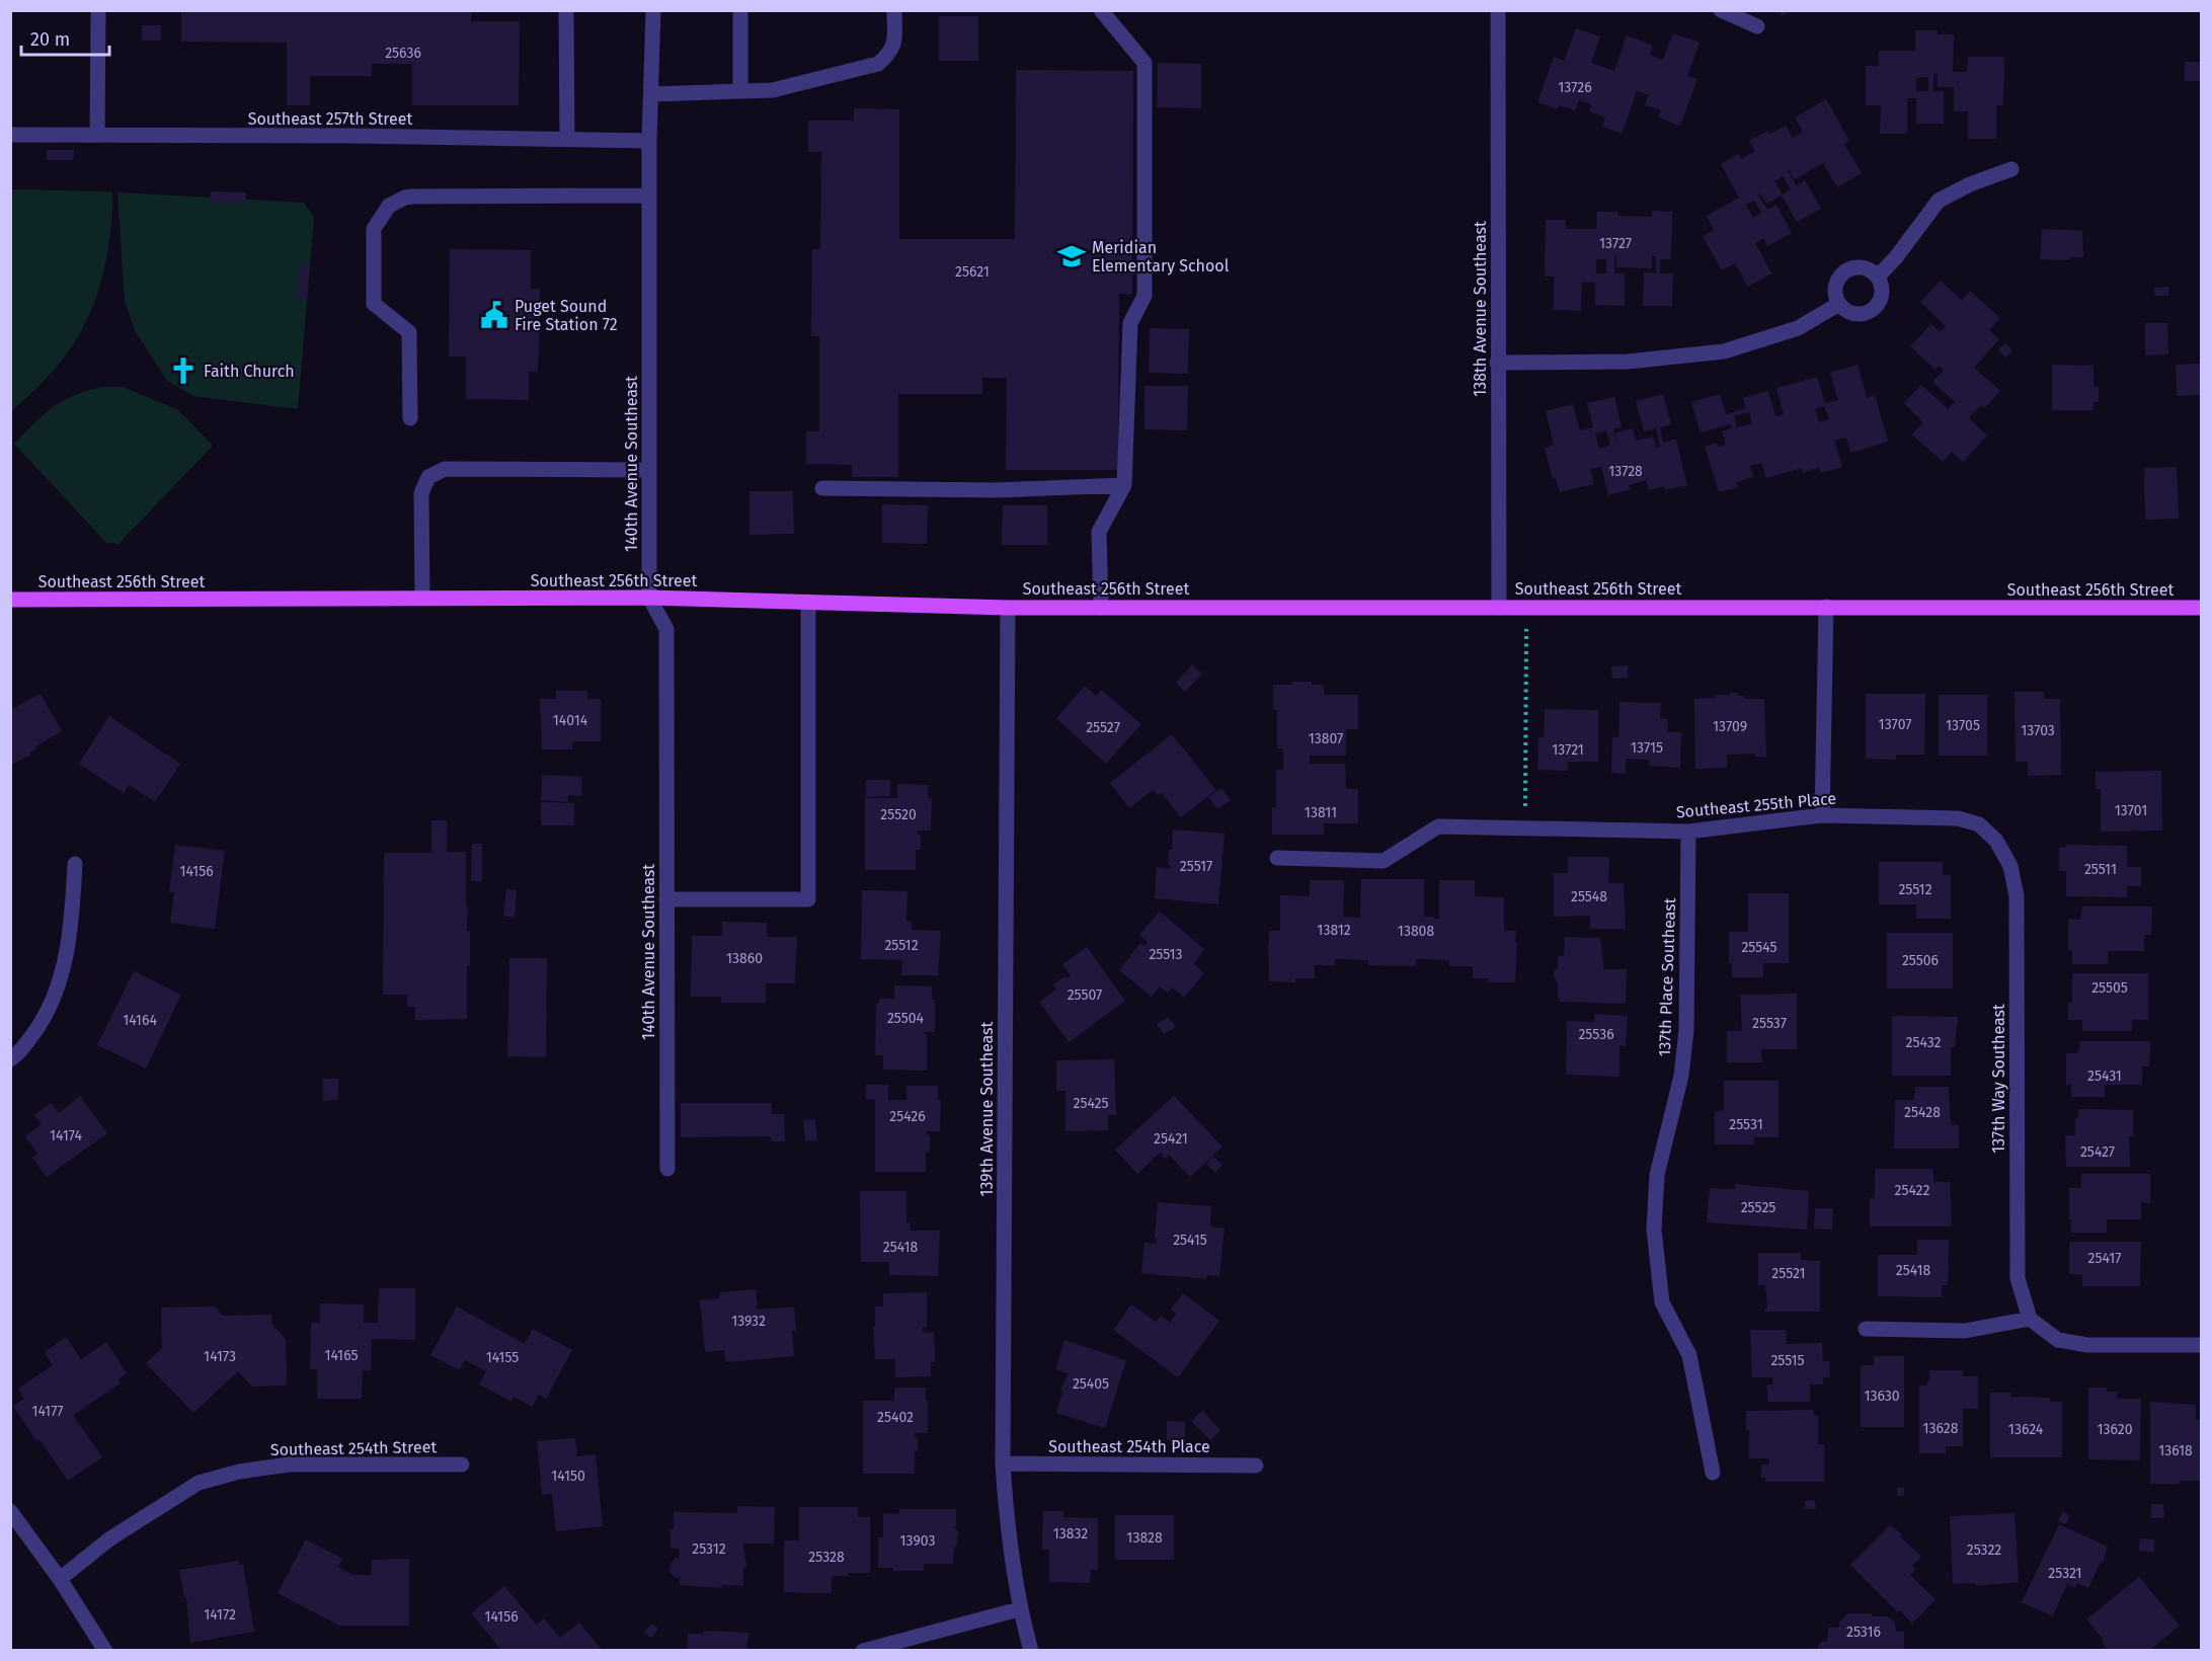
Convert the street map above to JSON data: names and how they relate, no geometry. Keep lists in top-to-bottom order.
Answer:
{
  "streets": {
    "main road": ["Southeast 256th Street"],
    "street": [
      "Southeast 257th Street",
      "138th Avenue Southeast",
      "140th Avenue Southeast",
      "Southeast 255th Place",
      "137th Place Southeast",
      "137th Way Southeast",
      "139th Avenue Southeast",
      "Southeast 254th Place",
      "Southeast 254th Street"
    ]
  },
  "crossings": [
    ["Southeast 257th Street", "140th Avenue Southeast"],
    ["138th Avenue Southeast", "Southeast 256th Street"],
    ["140th Avenue Southeast", "Southeast 256th Street"],
    ["Southeast 256th Street", "139th Avenue Southeast"],
    ["Southeast 255th Place", "137th Place Southeast"],
    ["Southeast 255th Place", "137th Way Southeast"],
    ["139th Avenue Southeast", "Southeast 254th Place"]
  ],
  "places": {
    "school or university": ["Meridian Elementary School"],
    "public building": ["Puget Sound Fire Station 72"],
    "church": ["Faith Church"]
  },
  "house_numbers": [
    "25636",
    "13726",
    "13727",
    "25621",
    "13728",
    "14014",
    "13707",
    "13705",
    "13709",
    "25527",
    "13703",
    "13807",
    "13715",
    "13721",
    "13701",
    "13811",
    "25520",
    "25517",
    "25511",
    "14156",
    "25512",
    "25548",
    "13812",
    "13808",
    "25512",
    "25545",
    "25513",
    "13860",
    "25506",
    "25505",
    "25507",
    "25504",
    "14164",
    "25537",
    "25536",
    "25432",
    "25431",
    "25425",
    "25428",
    "25426",
    "25531",
    "14174",
    "25421",
    "25427",
    "25422",
    "25525",
    "25415",
    "25418",
    "25417",
    "25418",
    "25521",
    "13932",
    "14165",
    "14173",
    "14155",
    "25515",
    "25405",
    "13630",
    "14177",
    "25402",
    "13628",
    "13624",
    "13620",
    "13618",
    "14150",
    "13832",
    "13828",
    "13903",
    "25312",
    "25322",
    "25328",
    "25321",
    "14172",
    "14156",
    "25316"
  ],
  "scale_bar": "20 m"
}
